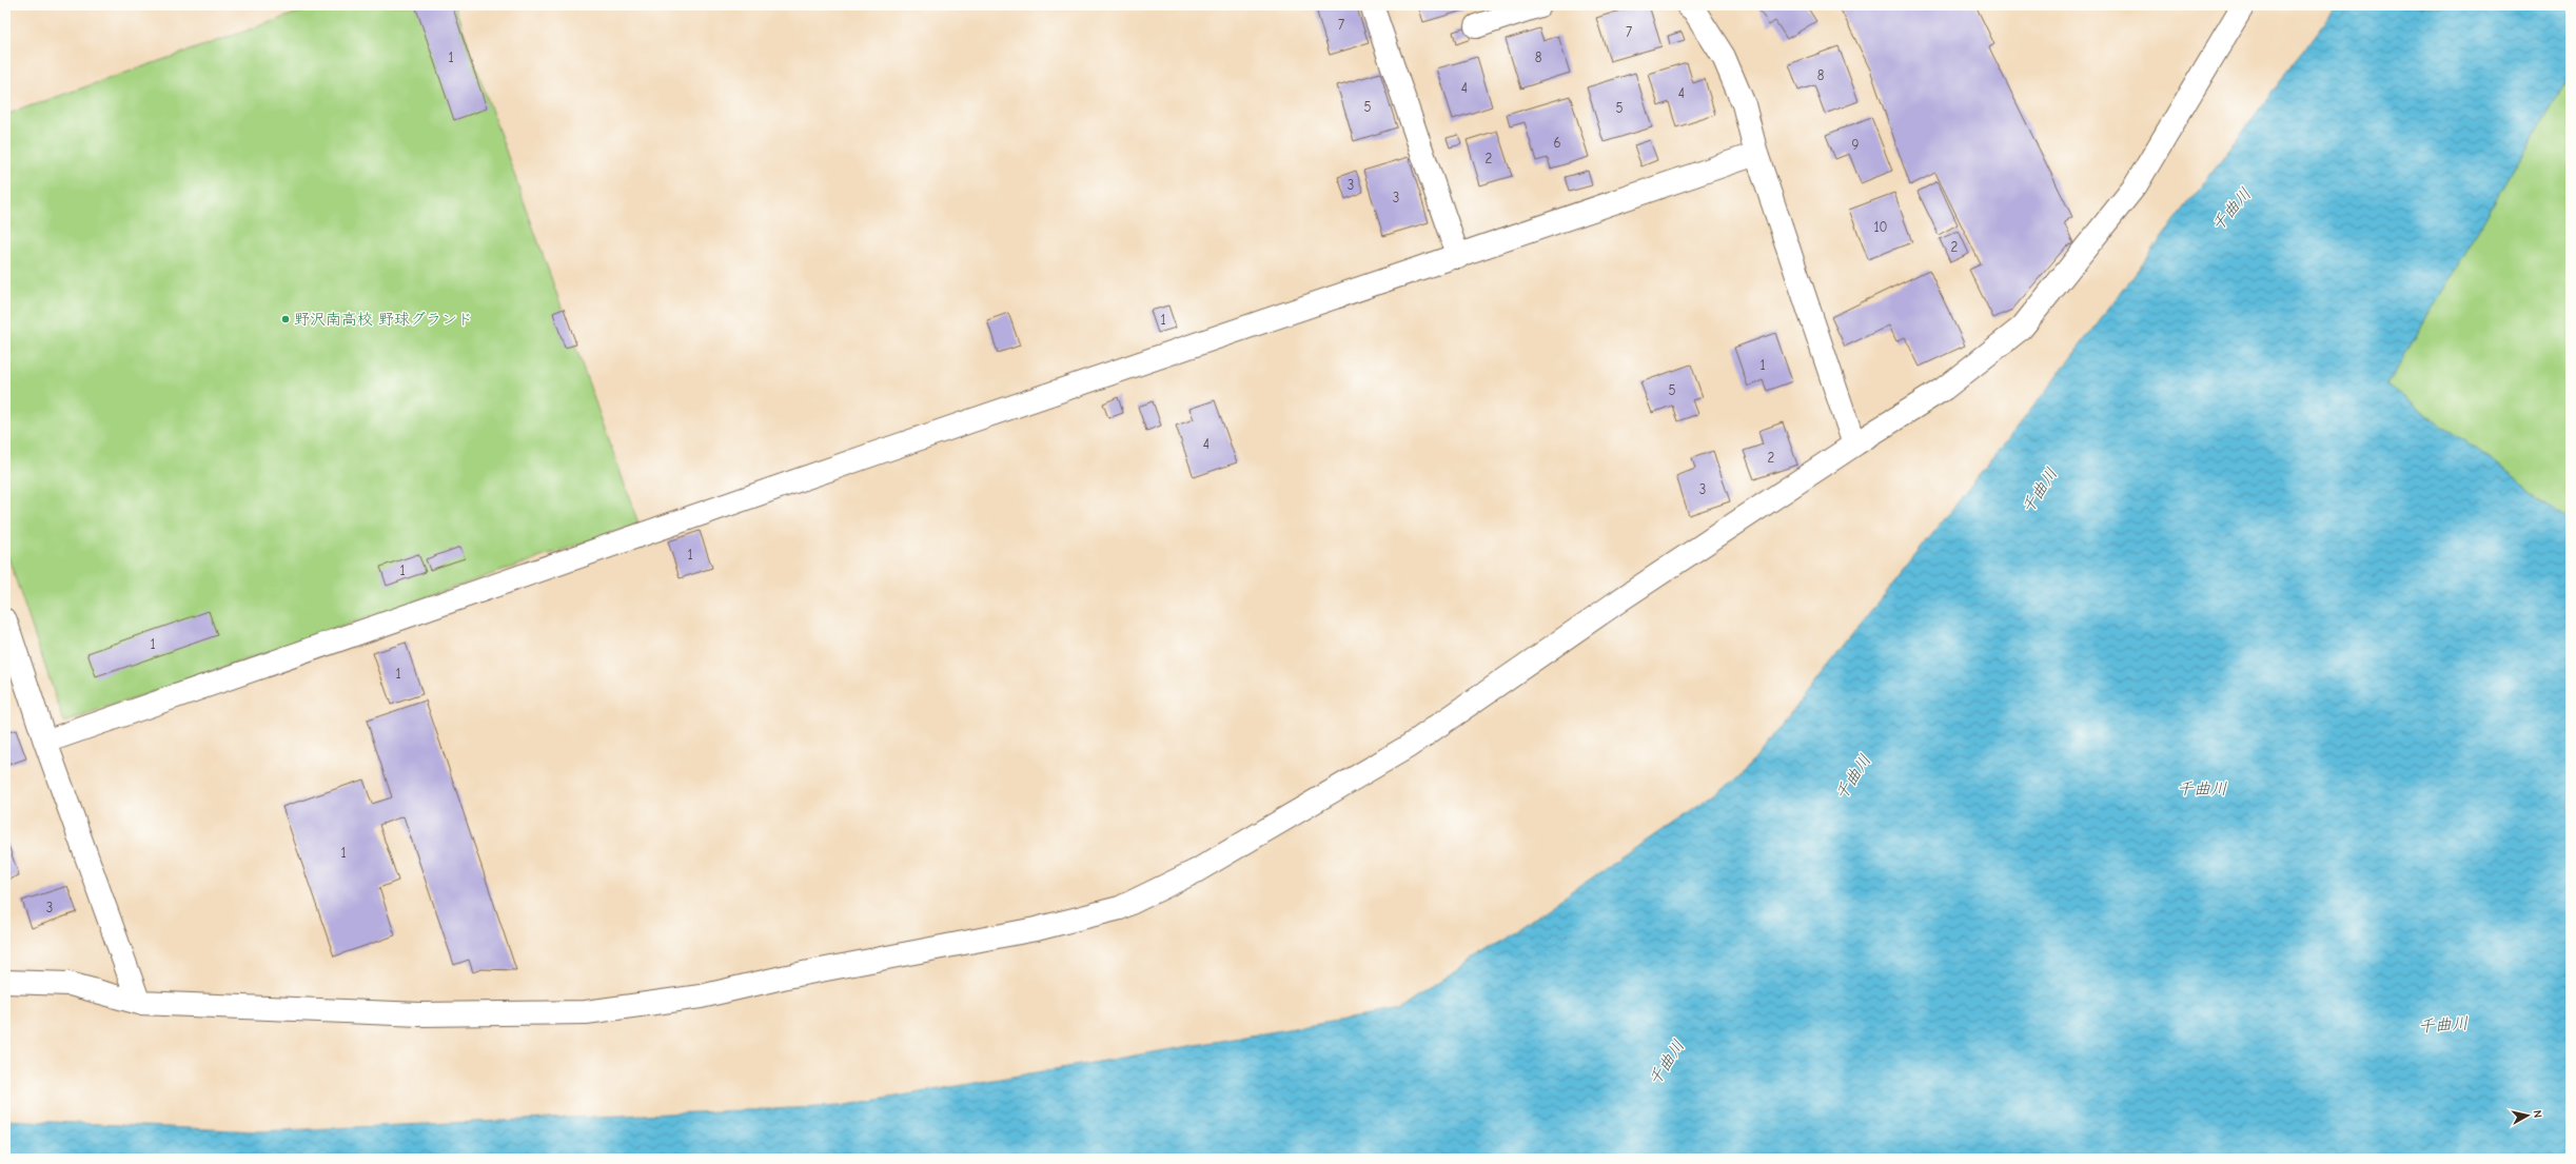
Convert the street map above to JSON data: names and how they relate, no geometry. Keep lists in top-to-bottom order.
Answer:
{
  "water": ["千曲川"],
  "places": ["野沢南高校 野球グランド"],
  "house_numbers": [
    "7",
    "7",
    "1",
    "8",
    "8",
    "4",
    "4",
    "5",
    "5",
    "6",
    "9",
    "2",
    "3",
    "3",
    "10",
    "2",
    "1",
    "1",
    "5",
    "4",
    "2",
    "3",
    "1",
    "1",
    "1",
    "1",
    "1",
    "3"
  ],
  "north": "right"
}
